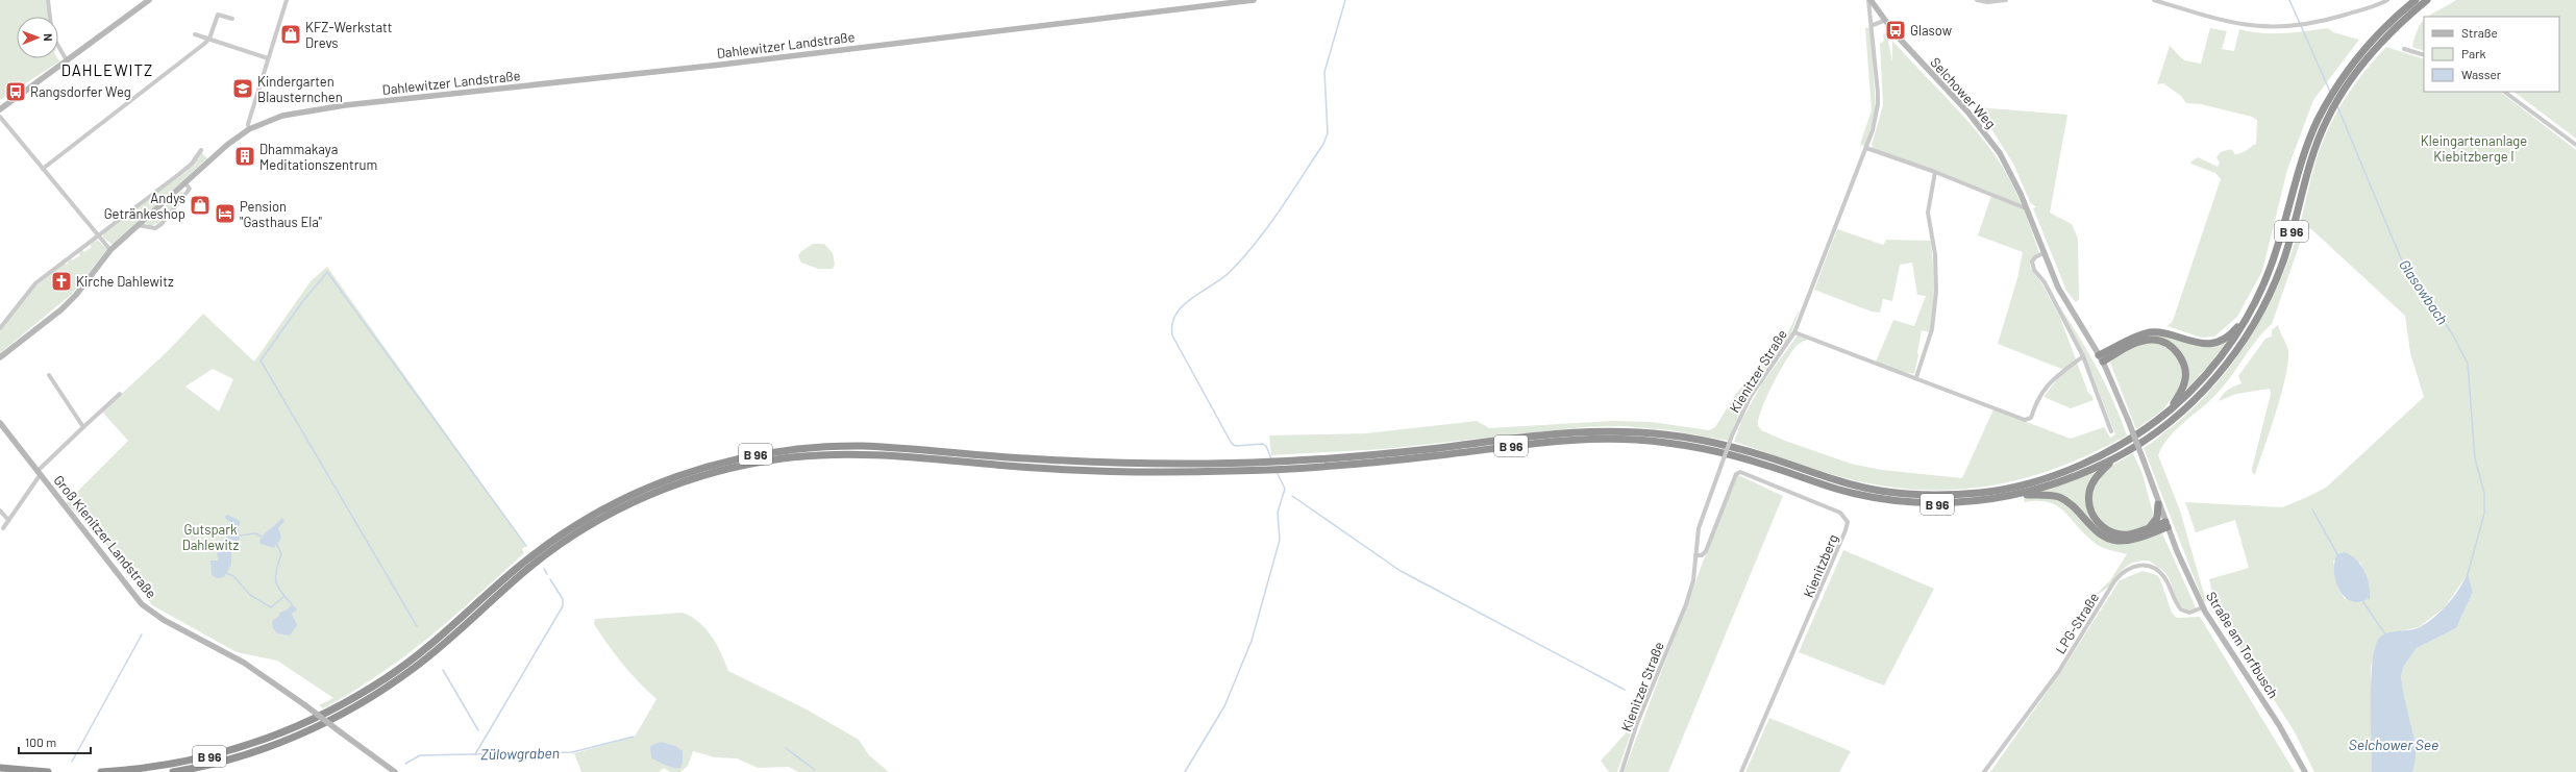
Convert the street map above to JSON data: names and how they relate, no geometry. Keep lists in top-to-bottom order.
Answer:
{
  "streets": {
    "highway": ["B 96"],
    "street": [
      "Dahlewitzer Landstraße",
      "Selchower Weg",
      "Kienitzer Straße",
      "Groß Kienitzer Landstraße",
      "Kienitzberg",
      "LPG-Straße",
      "Straße am Torfbusch"
    ]
  },
  "crossings": [
    ["Selchower Weg", "Kienitzer Straße"],
    ["Selchower Weg", "Straße am Torfbusch"],
    ["Kienitzer Straße", "Kienitzberg"],
    ["LPG-Straße", "Straße am Torfbusch"]
  ],
  "districts": ["DAHLEWITZ"],
  "water": ["Glasowbach", "Selchower See", "Zülowgraben"],
  "parks": ["Kleingartenanlage Kiebitzberge I", "Gutspark Dahlewitz"],
  "places": {
    "bus stop": ["Glasow", "Rangsdorfer Weg"],
    "shop": ["KFZ-Werkstatt Drevs", "Andys Getränkeshop"],
    "school or university": ["Kindergarten Blausternchen"],
    "building": ["Dhammakaya Meditationszentrum"],
    "hotel": ["Pension \"Gasthaus Ela\""],
    "church": ["Kirche Dahlewitz"]
  },
  "legend": ["Straße", "Park", "Wasser"],
  "scale_bar": "100 m",
  "north": "right"
}
